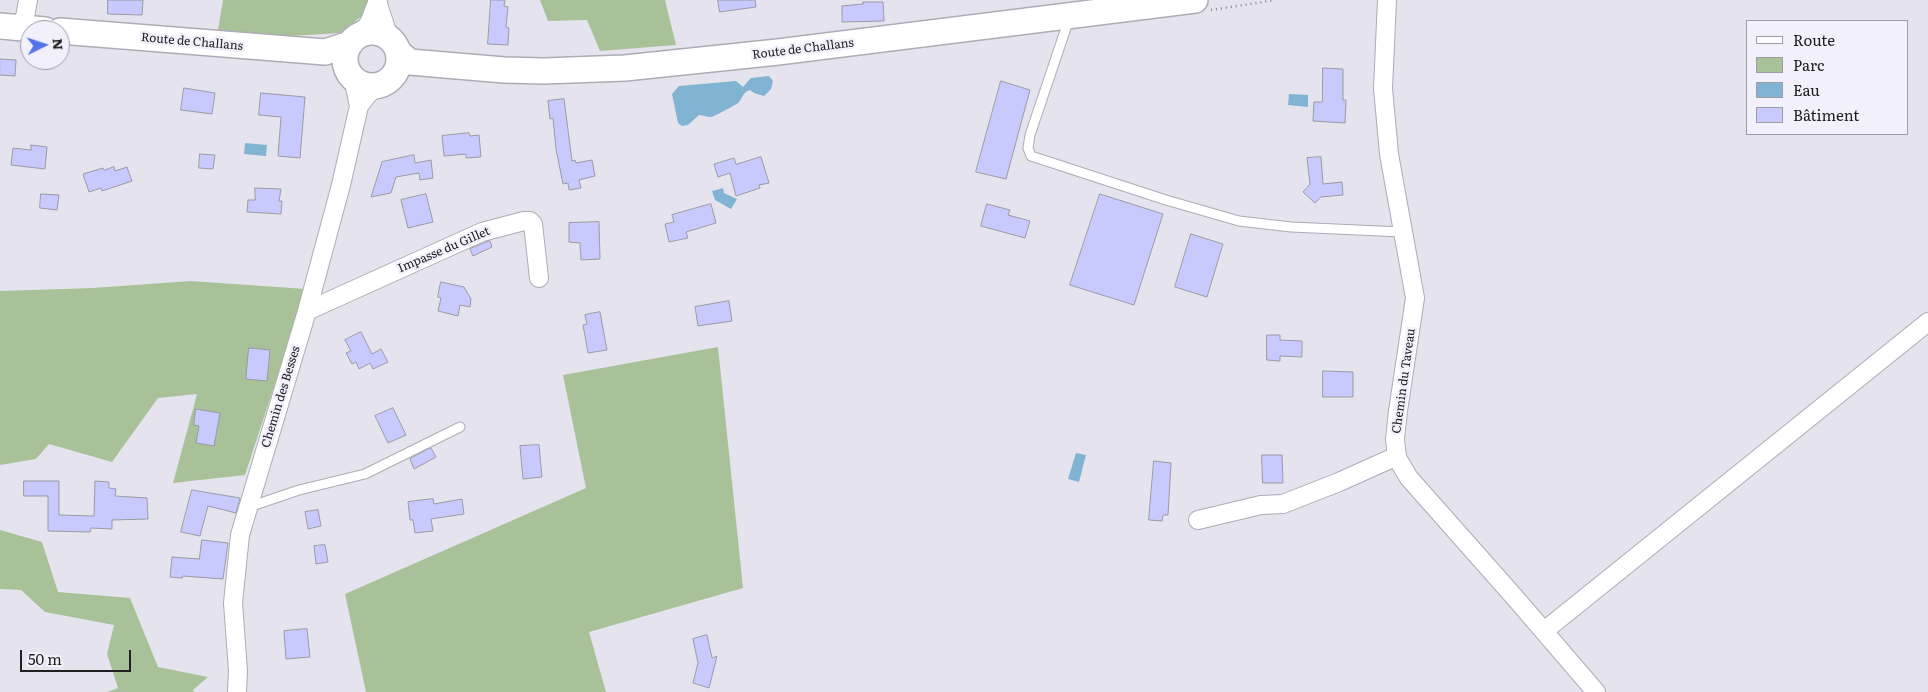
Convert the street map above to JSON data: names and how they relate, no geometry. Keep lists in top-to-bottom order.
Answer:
{
  "streets": {
    "main road": ["Route de Challans"],
    "street": ["Impasse du Gillet", "Chemin du Taveau", "Chemin des Besses"]
  },
  "crossings": [
    ["Route de Challans", "Chemin des Besses"],
    ["Impasse du Gillet", "Chemin des Besses"]
  ],
  "legend": [
    "Route",
    "Parc",
    "Eau",
    "Bâtiment"
  ],
  "scale_bar": "50 m",
  "north": "right"
}
